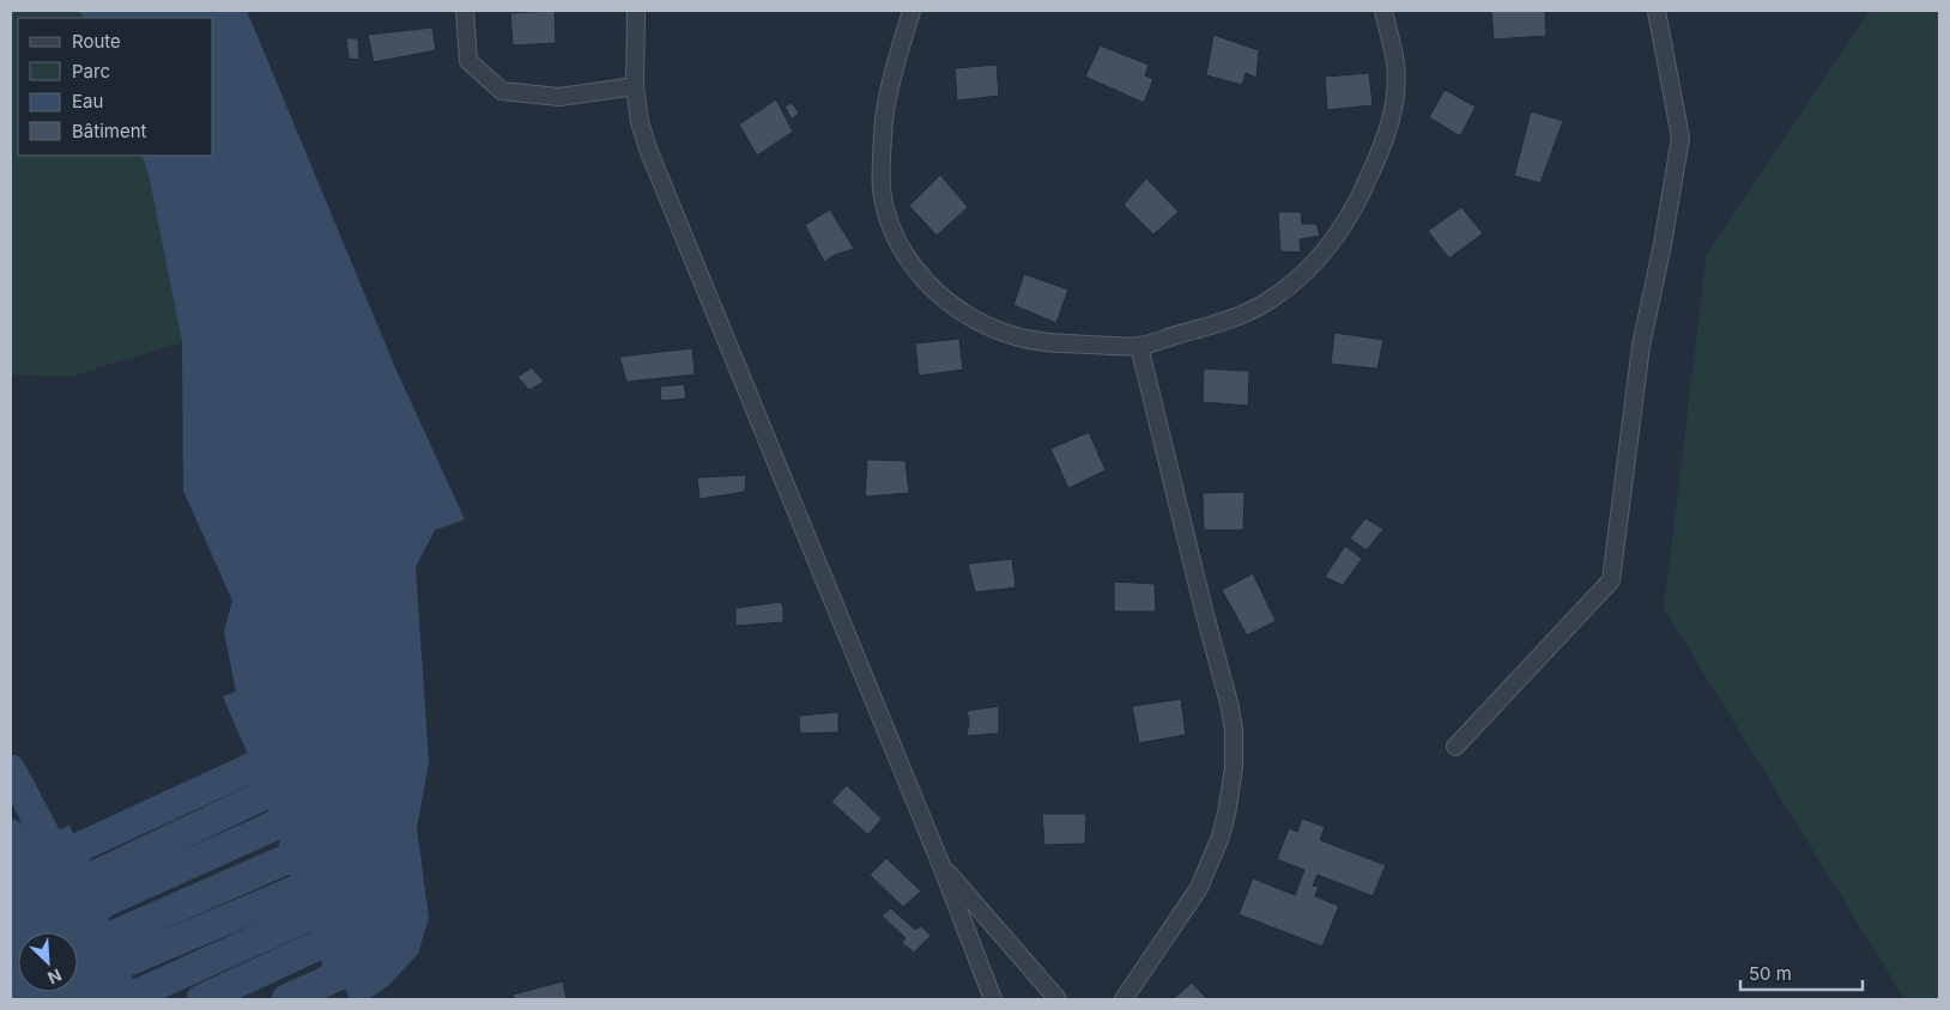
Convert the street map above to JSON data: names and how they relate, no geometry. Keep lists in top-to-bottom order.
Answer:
{
  "legend": [
    "Route",
    "Parc",
    "Eau",
    "Bâtiment"
  ],
  "scale_bar": "50 m",
  "north": "bottom right"
}
